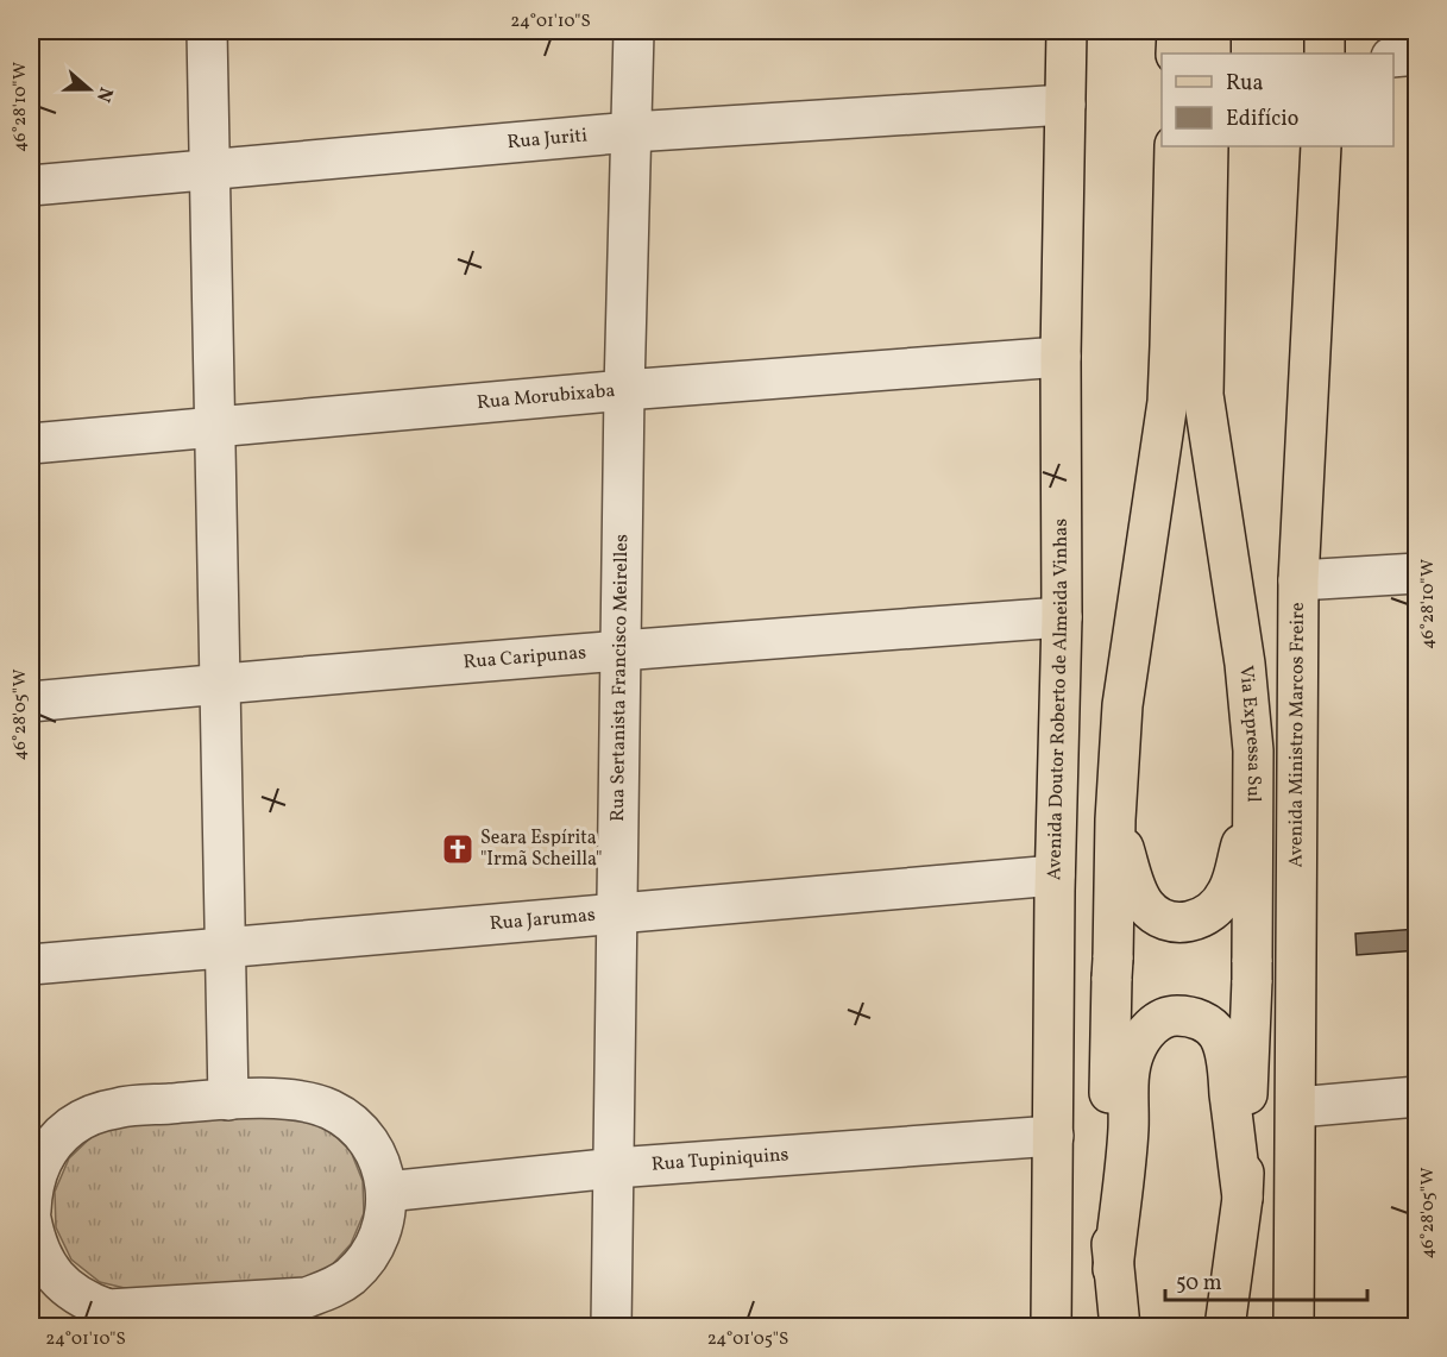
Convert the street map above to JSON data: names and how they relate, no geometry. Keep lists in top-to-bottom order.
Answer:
{
  "streets": {
    "main road": ["Avenida Doutor Roberto de Almeida Vinhas", "Via Expressa Sul", "Avenida Ministro Marcos Freire"],
    "street": [
      "Rua Juriti",
      "Rua Morubixaba",
      "Rua Caripunas",
      "Rua Sertanista Francisco Meirelles",
      "Rua Jarumas",
      "Rua Tupiniquins"
    ]
  },
  "crossings": [
    ["Rua Juriti", "Rua Sertanista Francisco Meirelles"],
    ["Rua Juriti", "Avenida Doutor Roberto de Almeida Vinhas"],
    ["Rua Morubixaba", "Rua Sertanista Francisco Meirelles"],
    ["Rua Morubixaba", "Avenida Doutor Roberto de Almeida Vinhas"],
    ["Rua Caripunas", "Rua Sertanista Francisco Meirelles"],
    ["Rua Caripunas", "Avenida Doutor Roberto de Almeida Vinhas"],
    ["Rua Sertanista Francisco Meirelles", "Rua Jarumas"],
    ["Rua Sertanista Francisco Meirelles", "Rua Tupiniquins"],
    ["Avenida Doutor Roberto de Almeida Vinhas", "Rua Jarumas"],
    ["Avenida Doutor Roberto de Almeida Vinhas", "Rua Tupiniquins"]
  ],
  "places": {
    "church": ["Seara Espírita \"Irmã Scheilla\""]
  },
  "legend": ["Rua", "Edifício"],
  "scale_bar": "50 m",
  "north": "right",
  "coordinates": [
    "24°01'10\"S",
    "46°28'10\"W",
    "46°28'05\"W",
    "24°01'05\"S"
  ]
}
